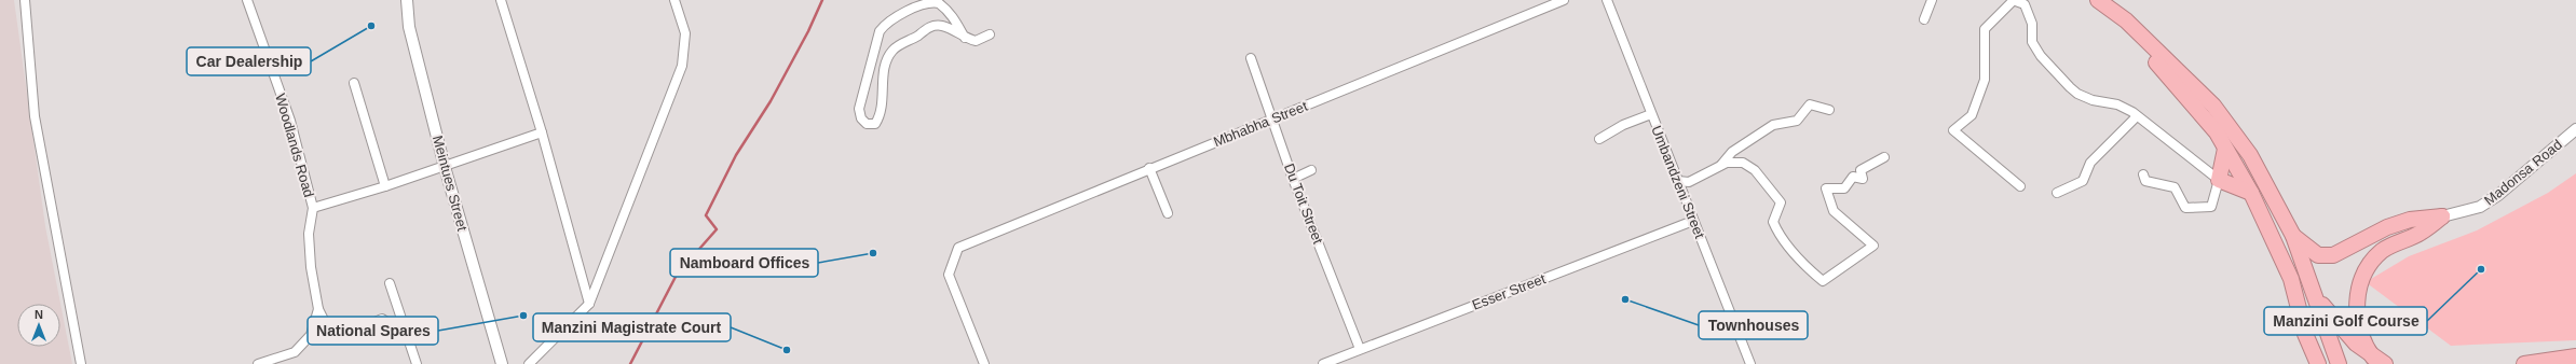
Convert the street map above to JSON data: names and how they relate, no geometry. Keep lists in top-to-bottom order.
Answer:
{
  "streets": {
    "street": [
      "Mbhabha Street",
      "Woodlands Road",
      "Madonsa Road",
      "Umbandzeni Street",
      "Meintues Street",
      "Du Toit Street",
      "Esser Street"
    ]
  },
  "crossings": [
    ["Mbhabha Street", "Du Toit Street"],
    ["Umbandzeni Street", "Esser Street"],
    ["Du Toit Street", "Esser Street"]
  ],
  "places": [
    "Car Dealership",
    "Namboard Offices",
    "Manzini Golf Course",
    "Townhouses",
    "National Spares",
    "Manzini Magistrate Court"
  ],
  "north": "top"
}
